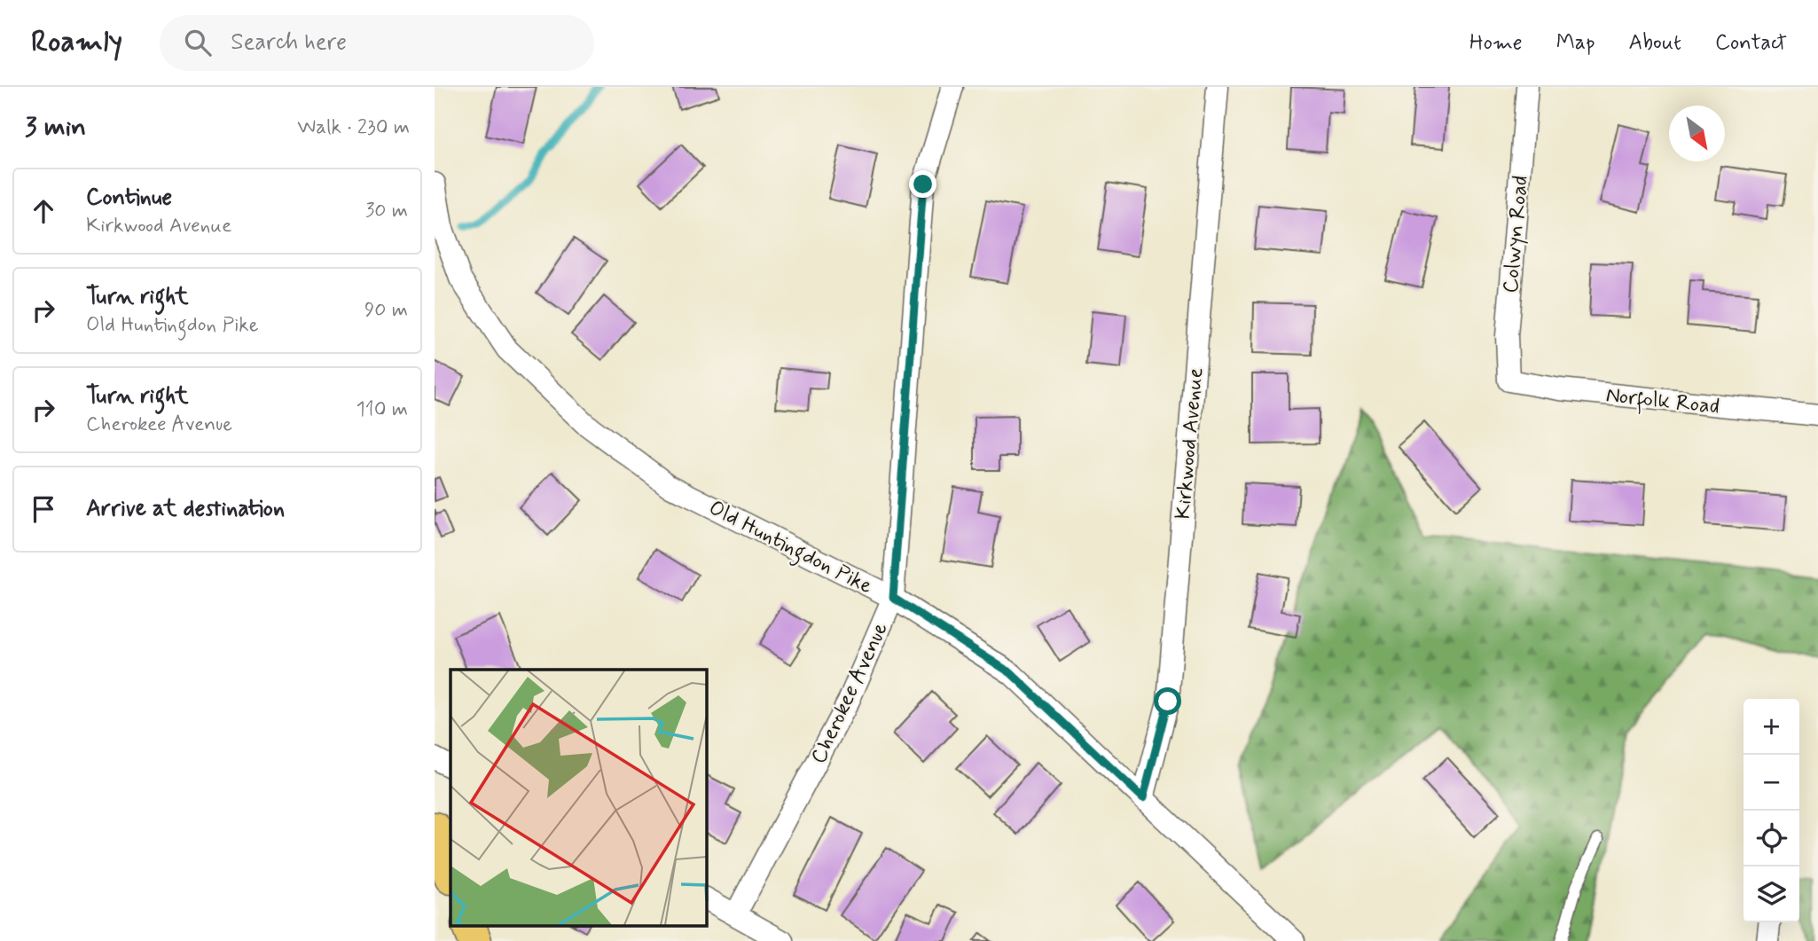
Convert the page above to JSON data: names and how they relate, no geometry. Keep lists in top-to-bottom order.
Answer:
{
  "streets": {
    "street": [
      "Colwyn Road",
      "Norfolk Road",
      "Kirkwood Avenue",
      "Old Huntingdon Pike",
      "Cherokee Avenue"
    ]
  },
  "crossings": [
    ["Colwyn Road", "Norfolk Road"],
    ["Kirkwood Avenue", "Old Huntingdon Pike"],
    ["Old Huntingdon Pike", "Cherokee Avenue"]
  ],
  "north": "bottom right",
  "page": {
    "header": "Roamly",
    "search": "Search here",
    "nav": [
      "Home",
      "Map",
      "About",
      "Contact"
    ],
    "heading": ["3 min", "Walk · 230 m"],
    "list": [
      ["Continue", "Kirkwood Avenue", "30 m"],
      ["Turn right", "Old Huntingdon Pike", "90 m"],
      ["Turn right", "Cherokee Avenue", "110 m"],
      "Arrive at destination"
    ],
    "map_buttons": ["+", "−"]
  }
}
